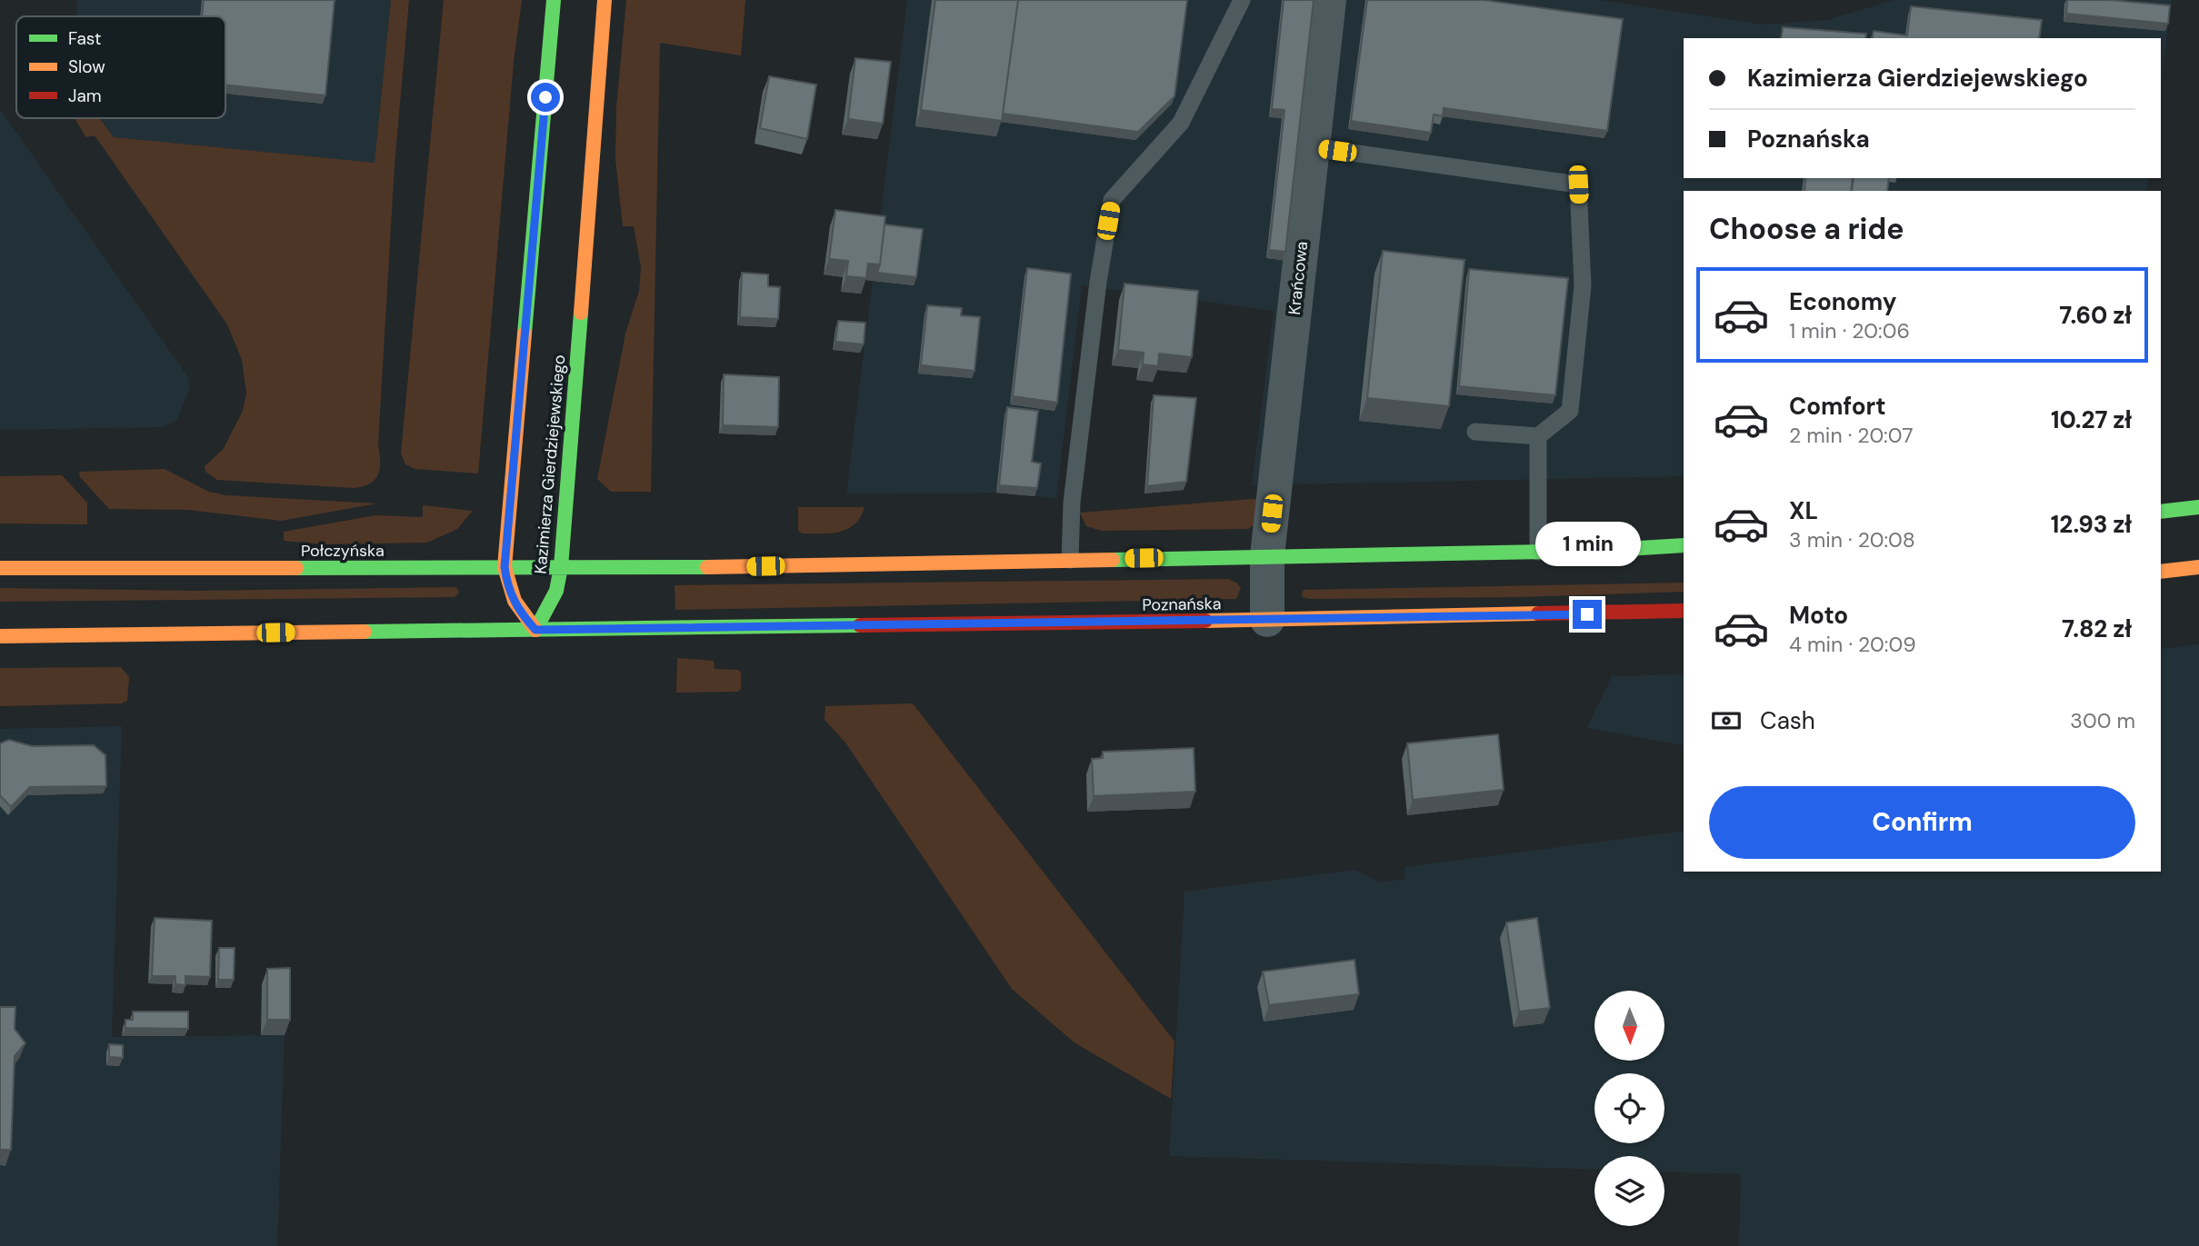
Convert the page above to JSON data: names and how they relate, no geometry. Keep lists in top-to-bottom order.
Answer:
{
  "streets": {
    "main road": ["Kazimierza Gierdziejewskiego", "Połczyńska", "Poznańska"],
    "street": ["Krańcowa"]
  },
  "crossings": [
    ["Krańcowa", "Poznańska"],
    ["Kazimierza Gierdziejewskiego", "Połczyńska"],
    ["Kazimierza Gierdziejewskiego", "Poznańska"]
  ],
  "legend": ["Fast", "Slow", "Jam"],
  "north": "bottom",
  "page": {
    "banner": ["Kazimierza Gierdziejewskiego", "Poznańska"],
    "heading": "Choose a ride",
    "list": [
      {
        "name": "Economy",
        "note": "1 min · 20:06",
        "value": "7.60 zł"
      },
      {
        "name": "Comfort",
        "note": "2 min · 20:07",
        "value": "10.27 zł"
      },
      {
        "name": "XL",
        "note": "3 min · 20:08",
        "value": "12.93 zł"
      },
      {
        "name": "Moto",
        "note": "4 min · 20:09",
        "value": "7.82 zł"
      }
    ],
    "bubble": "1 min",
    "pay": ["Cash", "300 m"],
    "buttons": "Confirm"
  }
}
